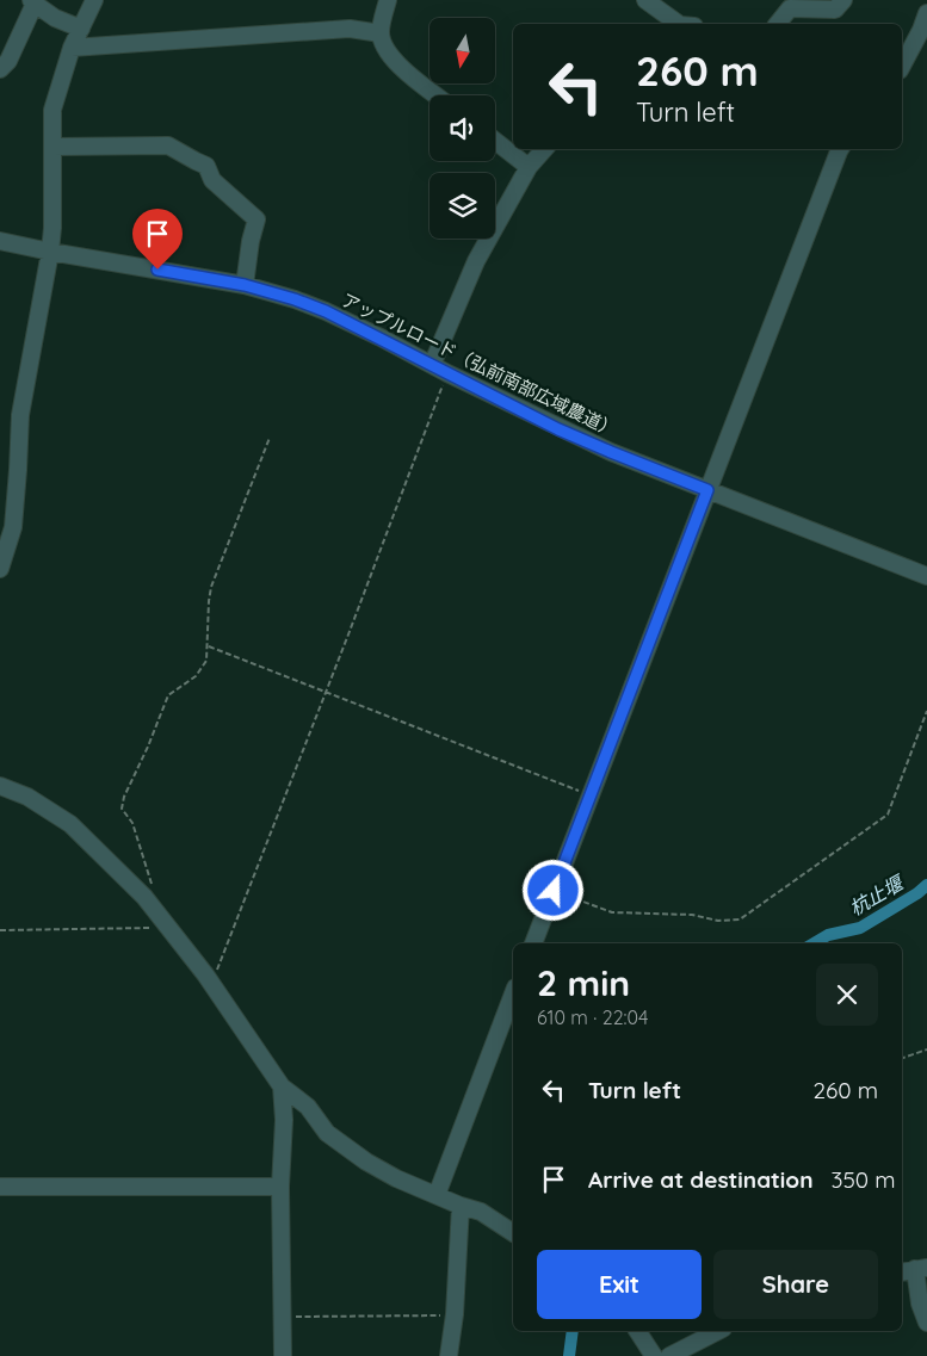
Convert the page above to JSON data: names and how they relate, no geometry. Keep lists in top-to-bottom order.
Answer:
{
  "streets": {
    "street": ["アップルロード（弘前南部広域農道）"]
  },
  "water": ["杭止堰"],
  "north": "bottom",
  "page": {
    "turn": ["260 m", "Turn left"],
    "heading": ["2 min", "610 m · 22:04"],
    "list": [
      {
        "name": "Turn left",
        "value": "260 m"
      },
      {
        "name": "Arrive at destination",
        "value": "350 m"
      }
    ],
    "buttons": ["Exit", "Share"]
  }
}
